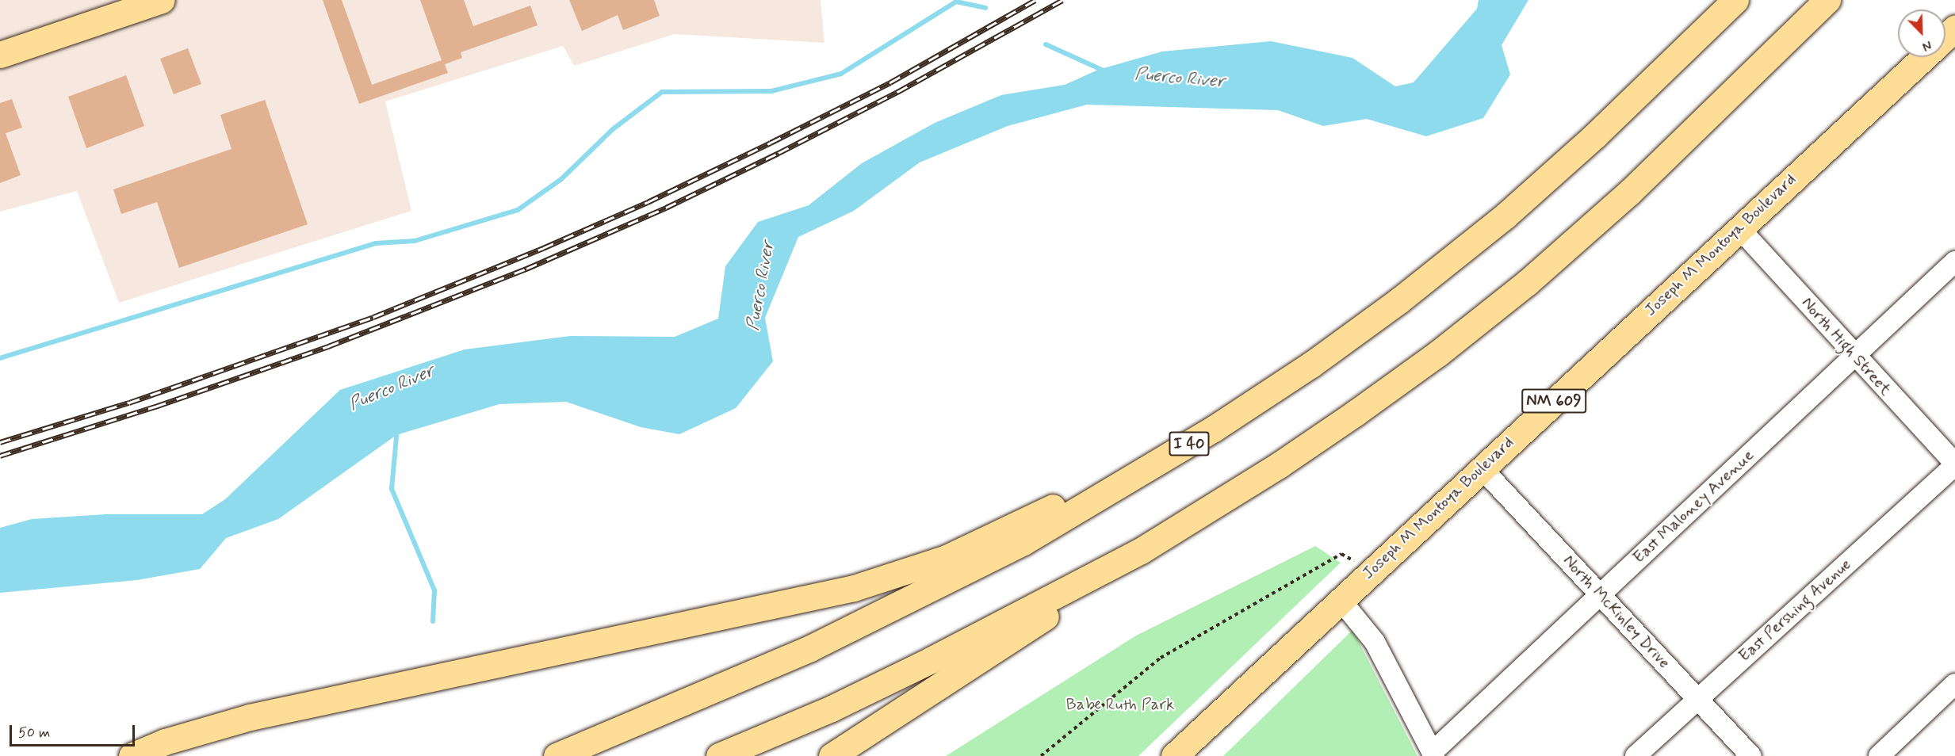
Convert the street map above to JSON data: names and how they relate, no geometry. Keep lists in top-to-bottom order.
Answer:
{
  "streets": {
    "main road": ["Joseph M Montoya Boulevard", "NM 609", "I 40"],
    "street": [
      "North High Street",
      "East Maloney Avenue",
      "East Pershing Avenue",
      "North McKinley Drive"
    ]
  },
  "crossings": [
    ["Joseph M Montoya Boulevard", "North High Street"],
    ["Joseph M Montoya Boulevard", "North McKinley Drive"],
    ["North High Street", "East Maloney Avenue"],
    ["North High Street", "East Pershing Avenue"],
    ["East Maloney Avenue", "North McKinley Drive"],
    ["East Pershing Avenue", "North McKinley Drive"]
  ],
  "water": ["Puerco River"],
  "parks": ["Babe Ruth Park"],
  "scale_bar": "50 m",
  "north": "bottom right"
}
